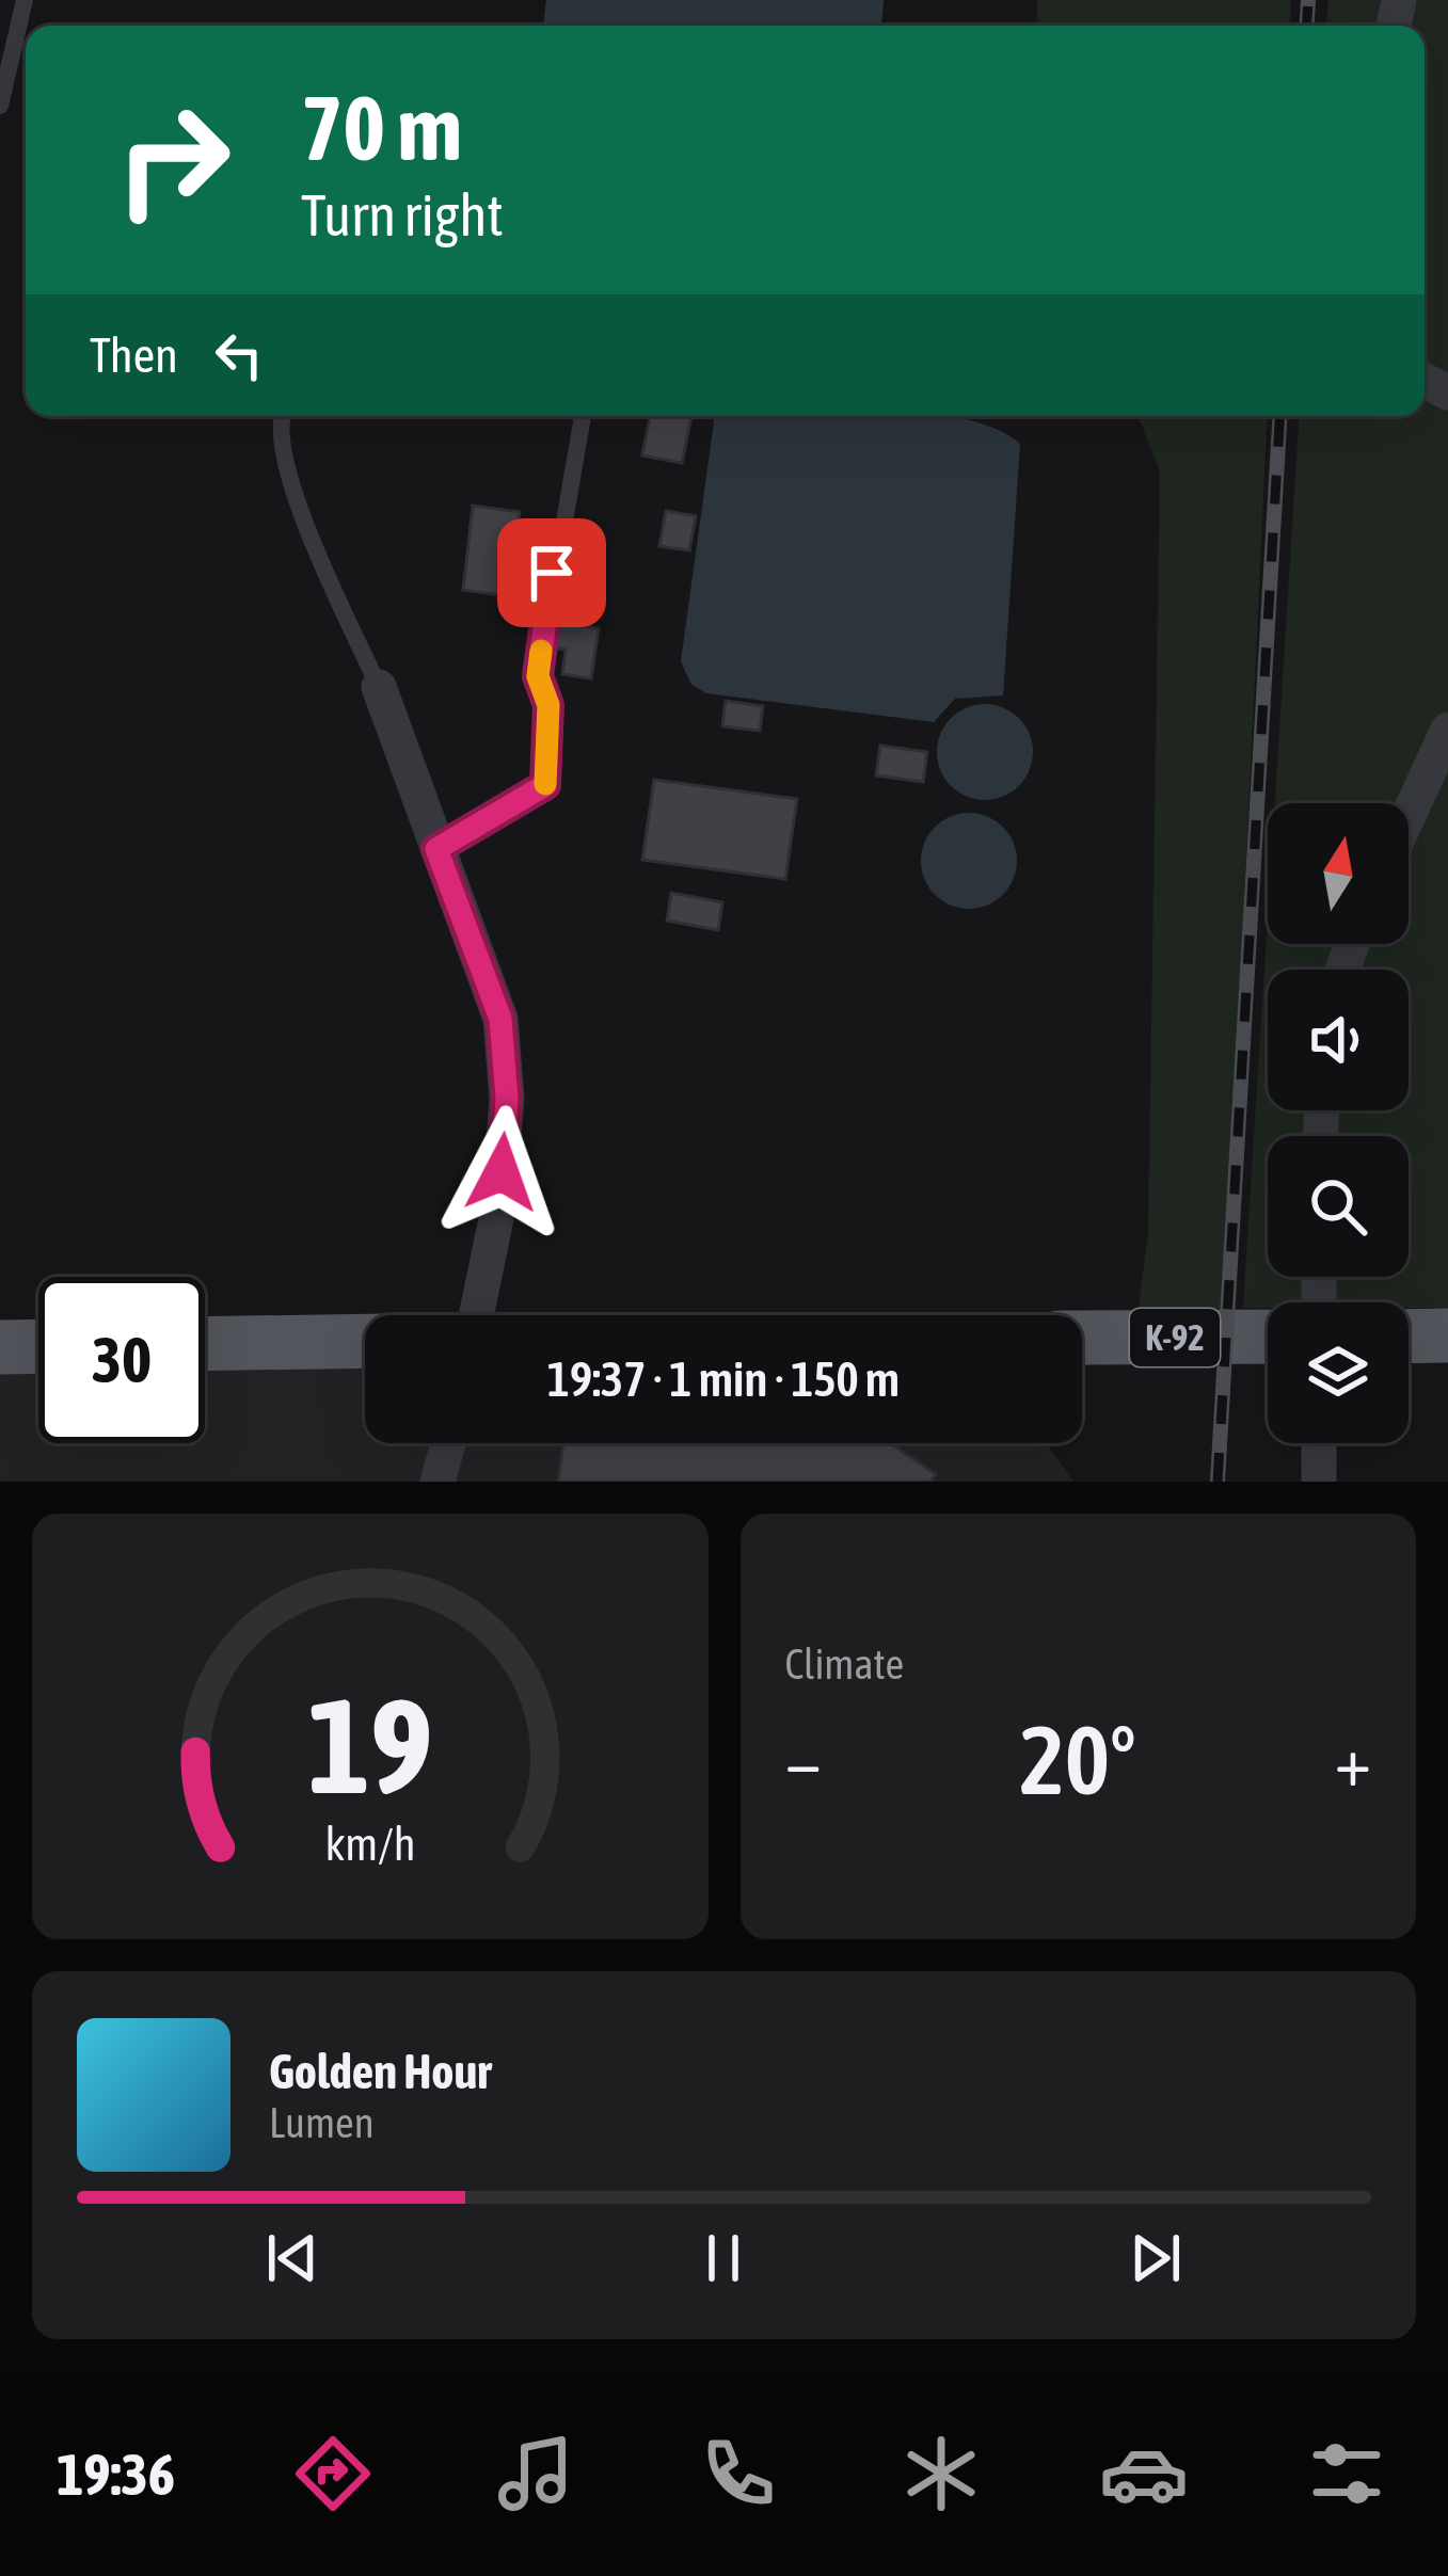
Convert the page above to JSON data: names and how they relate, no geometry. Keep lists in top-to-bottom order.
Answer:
{
  "streets": {
    "main road": ["K-92"]
  },
  "north": "top",
  "page": {
    "turn": ["70 m", "Turn right"],
    "then": "Then",
    "limit": "30",
    "trip": "19:37 · 1 min · 150 m",
    "tile": "Climate",
    "heat": ["−", "20°", "+"],
    "song": ["Golden Hour", "Lumen"],
    "tabs": "19:36",
    "gauge": ["19", "km/h"]
  }
}
